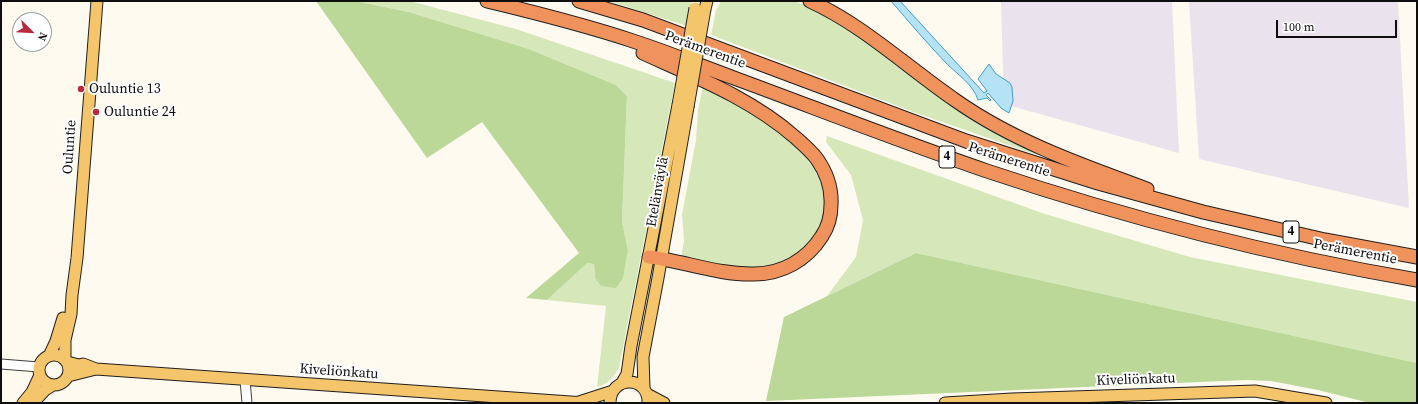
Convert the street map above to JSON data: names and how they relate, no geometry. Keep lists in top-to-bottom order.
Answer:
{
  "streets": {
    "highway": ["Perämerentie", "4"],
    "main road": ["Ouluntie", "Etelänväylä", "Kiveliönkatu"]
  },
  "crossings": [
    ["Ouluntie", "Kiveliönkatu"]
  ],
  "places": ["Ouluntie 13", "Ouluntie 24"],
  "scale_bar": "100 m",
  "north": "bottom right"
}
